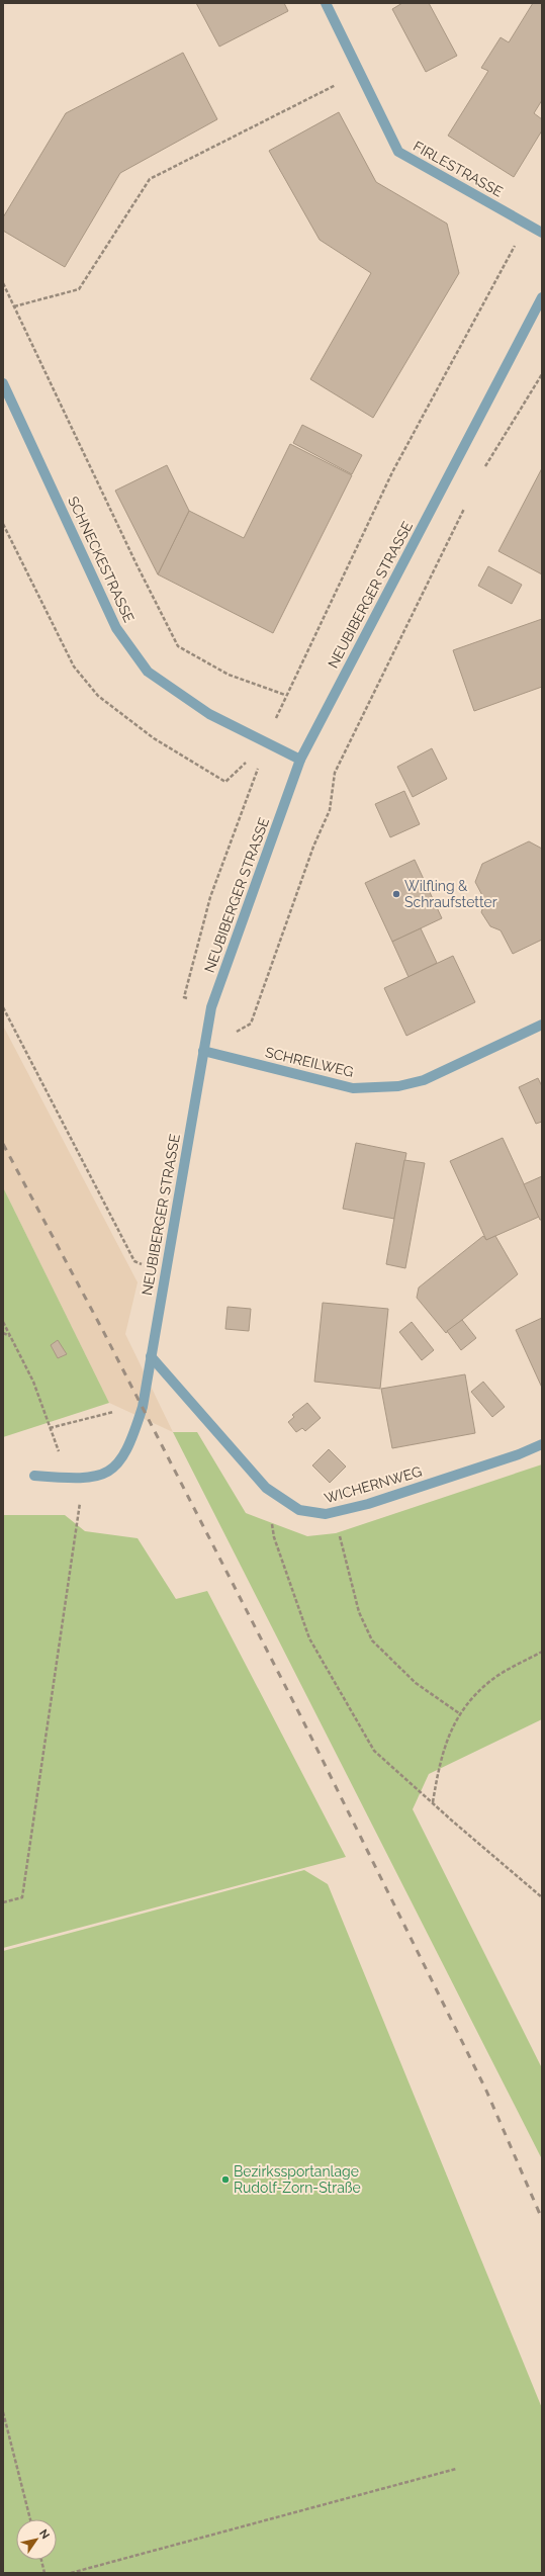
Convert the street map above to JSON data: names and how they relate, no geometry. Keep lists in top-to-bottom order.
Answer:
{
  "streets": {
    "street": [
      "FIRLESTRASSE",
      "SCHNECKESTRASSE",
      "NEUBIBERGER STRASSE",
      "SCHREILWEG",
      "WICHERNWEG"
    ]
  },
  "crossings": [
    ["SCHNECKESTRASSE", "NEUBIBERGER STRASSE"],
    ["NEUBIBERGER STRASSE", "SCHREILWEG"],
    ["NEUBIBERGER STRASSE", "WICHERNWEG"]
  ],
  "places": ["Wilfling & Schraufstetter", "Bezirkssportanlage Rudolf-Zorn-Straße"],
  "north": "top right"
}
